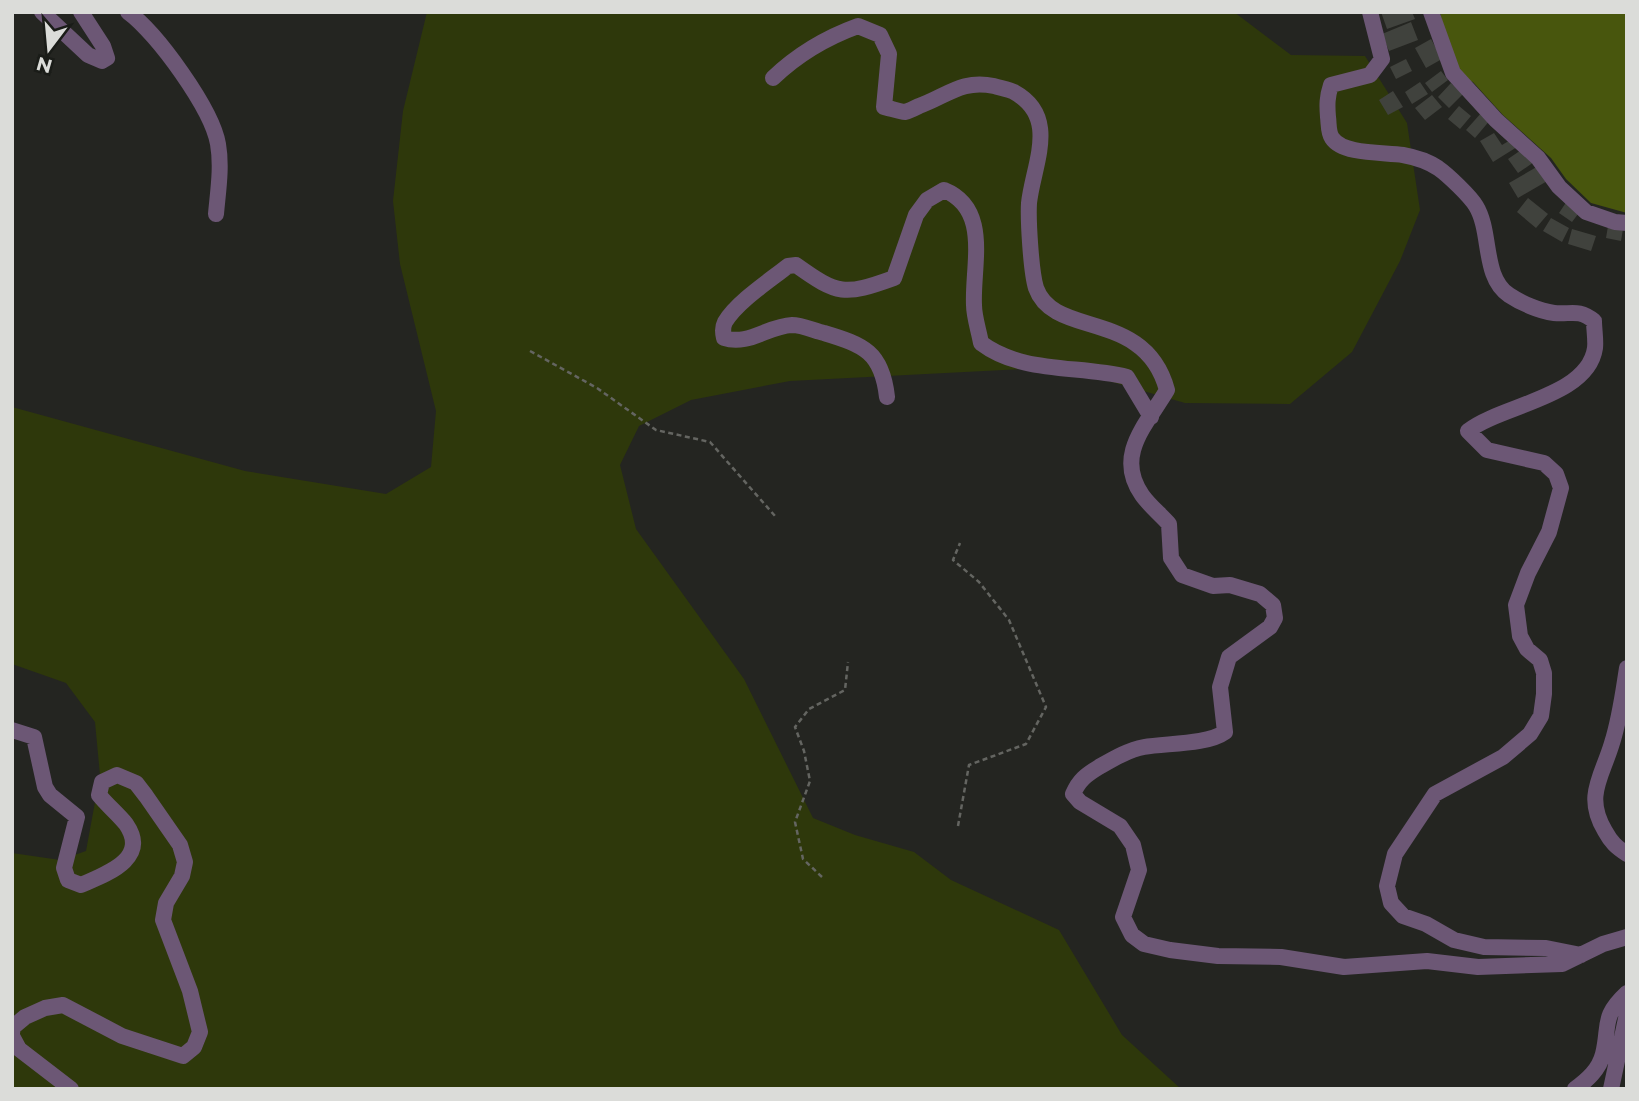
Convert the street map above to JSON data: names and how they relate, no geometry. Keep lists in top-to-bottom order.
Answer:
{
  "north": "bottom"
}
